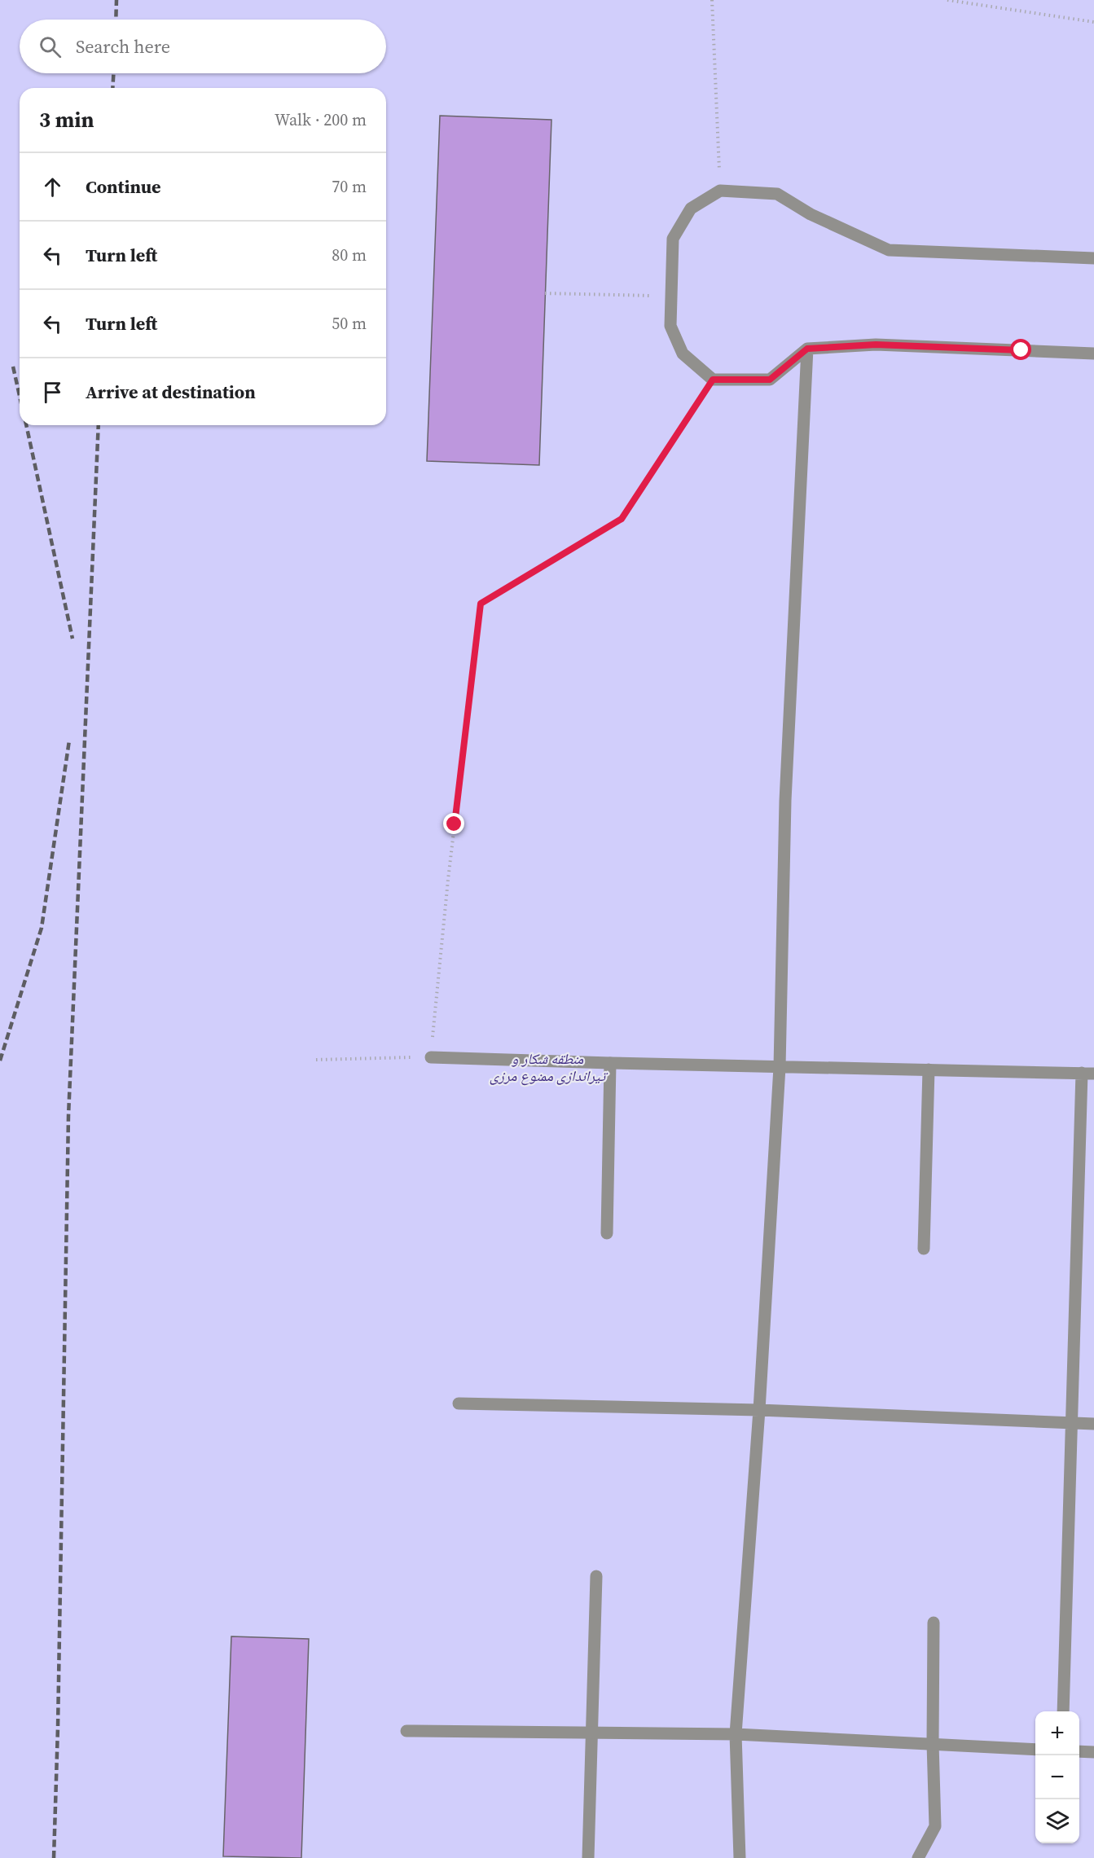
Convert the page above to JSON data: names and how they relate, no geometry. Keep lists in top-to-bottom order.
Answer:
{
  "parks": ["منطقه شکار و تیراندازی ممنوع مرزی"],
  "page": {
    "search": "Search here",
    "heading": ["3 min", "Walk · 200 m"],
    "list": [
      ["Continue", "70 m"],
      ["Turn left", "80 m"],
      ["Turn left", "50 m"],
      "Arrive at destination"
    ],
    "map_buttons": ["+", "−"]
  }
}
